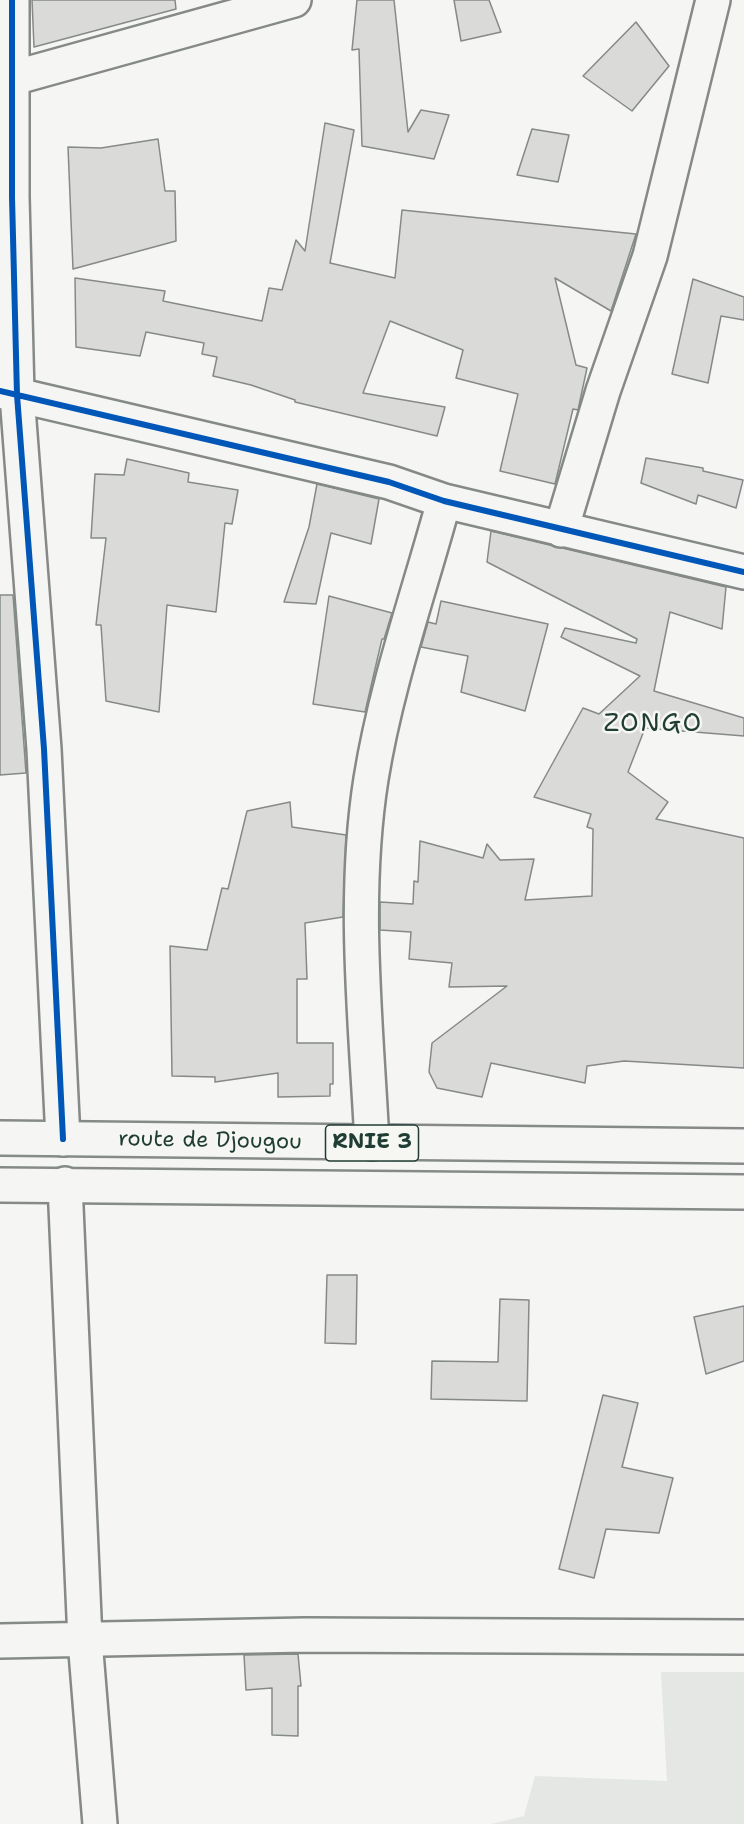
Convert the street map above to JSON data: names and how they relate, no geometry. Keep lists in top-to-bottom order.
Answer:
{
  "streets": {
    "main road": ["route de Djougou", "RNIE 3"]
  },
  "districts": ["ZONGO"]
}
